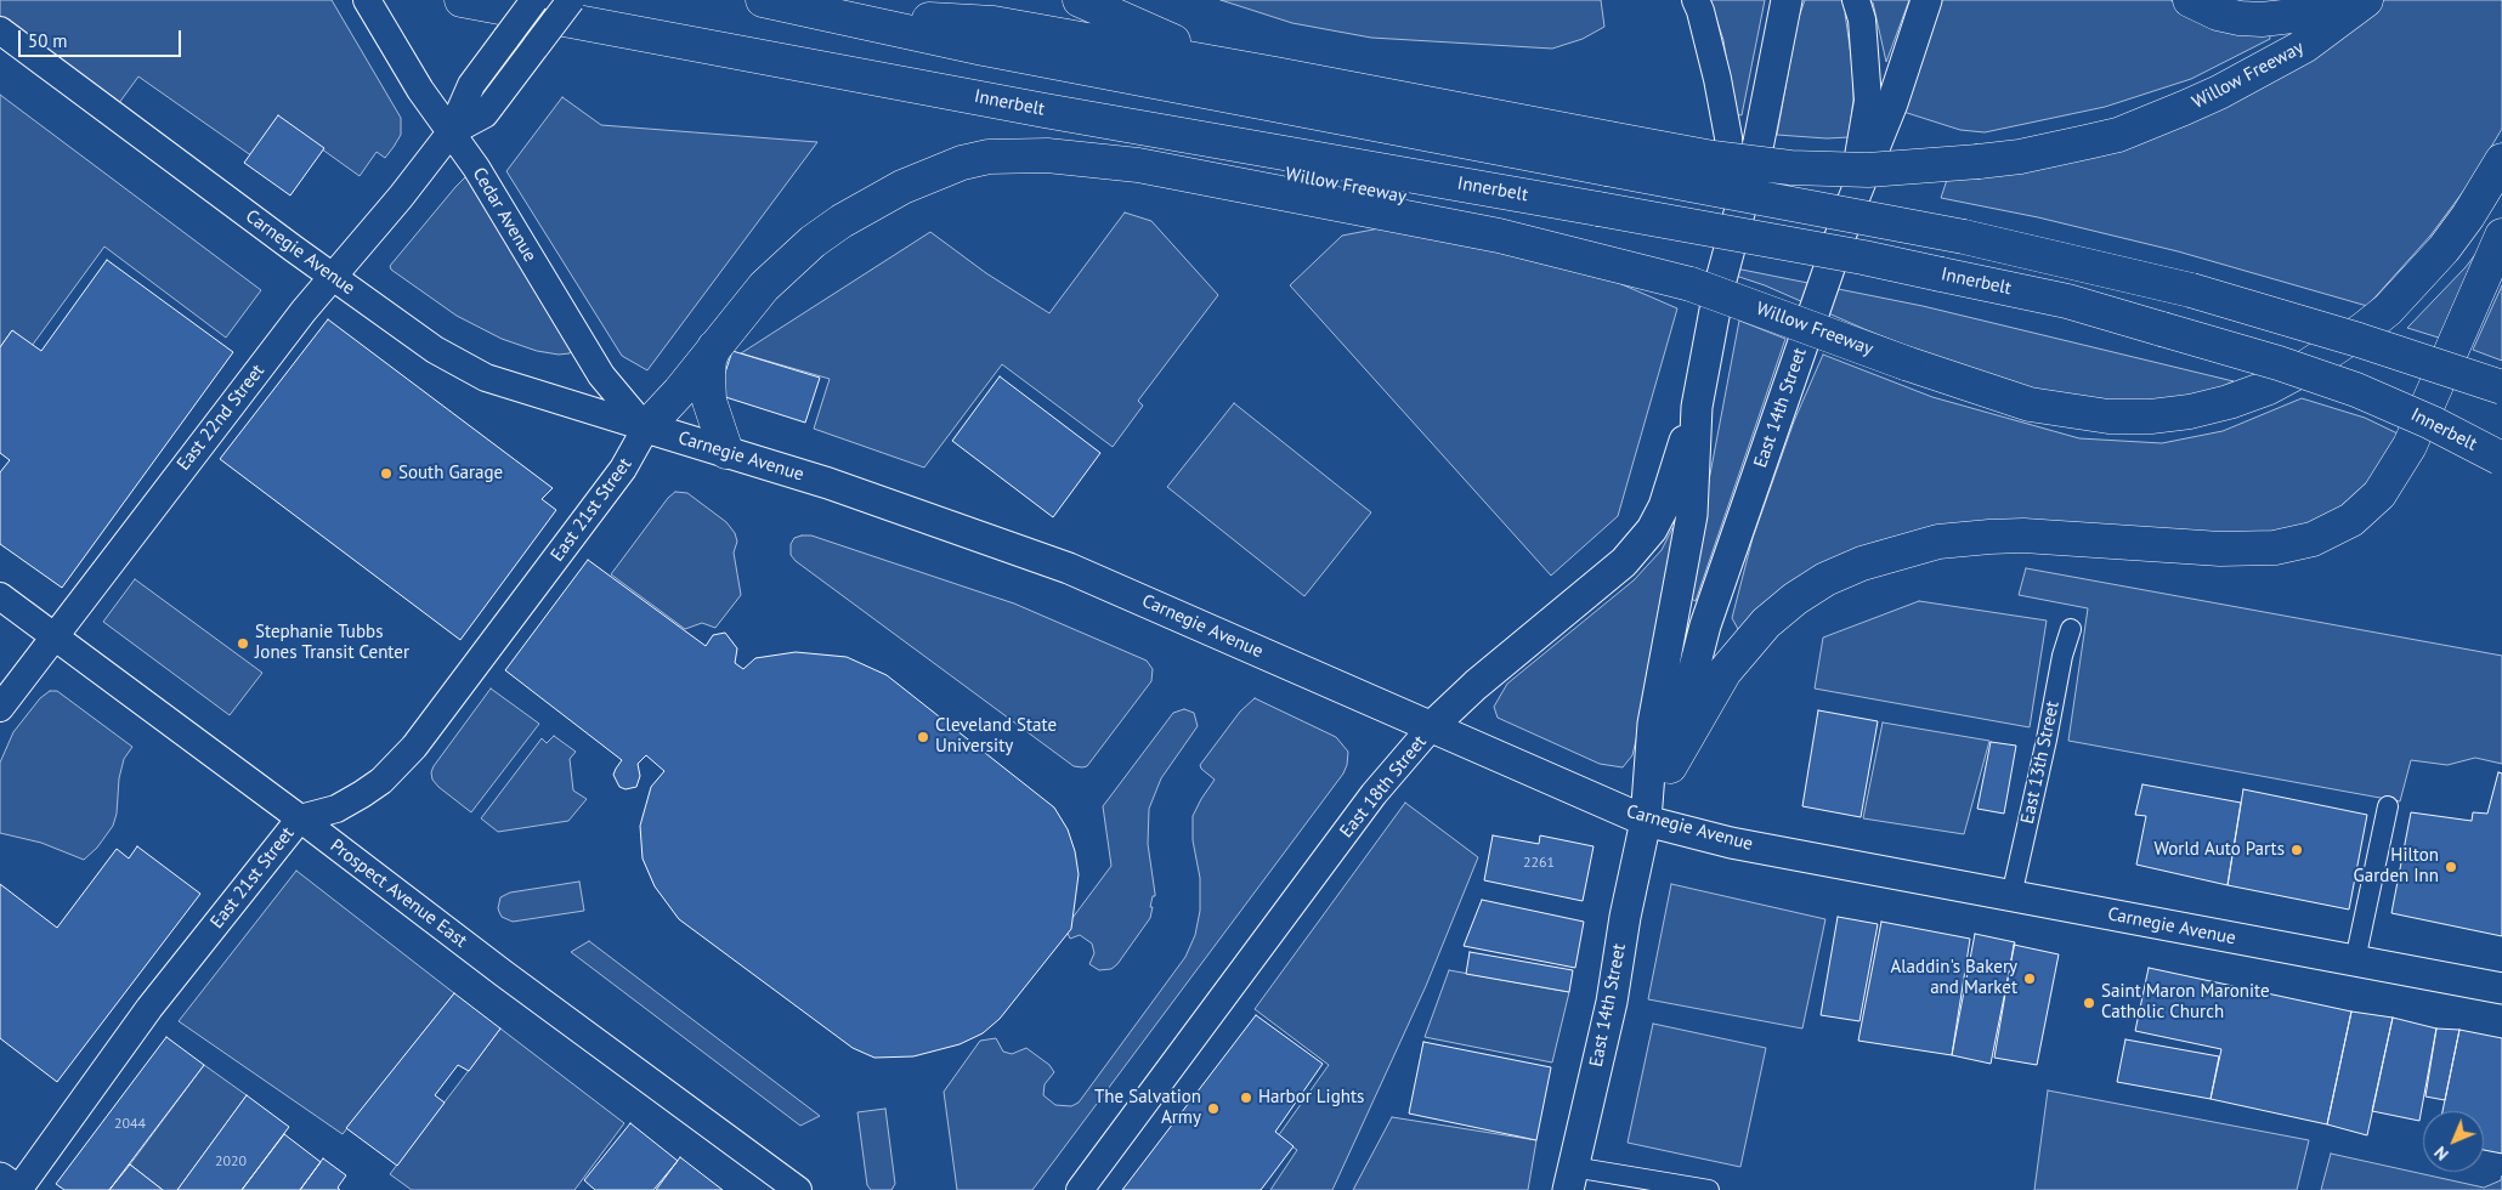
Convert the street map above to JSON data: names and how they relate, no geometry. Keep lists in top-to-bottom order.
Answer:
{
  "streets": {
    "highway": ["Willow Freeway", "Innerbelt"],
    "main road": ["Carnegie Avenue", "East 14th Street", "East 18th Street"],
    "street": [
      "Cedar Avenue",
      "East 22nd Street",
      "East 21st Street",
      "East 13th Street",
      "Prospect Avenue East"
    ]
  },
  "crossings": [
    ["Willow Freeway", "Innerbelt"],
    ["Willow Freeway", "East 14th Street"],
    ["Cedar Avenue", "Carnegie Avenue"],
    ["Cedar Avenue", "East 22nd Street"],
    ["Cedar Avenue", "East 21st Street"],
    ["Carnegie Avenue", "East 14th Street"],
    ["Carnegie Avenue", "East 22nd Street"],
    ["Carnegie Avenue", "East 21st Street"],
    ["Carnegie Avenue", "East 13th Street"],
    ["Carnegie Avenue", "East 18th Street"],
    ["East 14th Street", "East 18th Street"],
    ["East 22nd Street", "Prospect Avenue East"],
    ["East 21st Street", "Prospect Avenue East"]
  ],
  "places": [
    "South Garage",
    "Stephanie Tubbs Jones Transit Center",
    "Cleveland State University",
    "World Auto Parts",
    "Hilton Garden Inn",
    "Aladdin's Bakery and Market",
    "Saint Maron Maronite Catholic Church",
    "Harbor Lights",
    "The Salvation Army"
  ],
  "house_numbers": ["2261", "2044", "2020"],
  "scale_bar": "50 m",
  "north": "bottom left"
}
